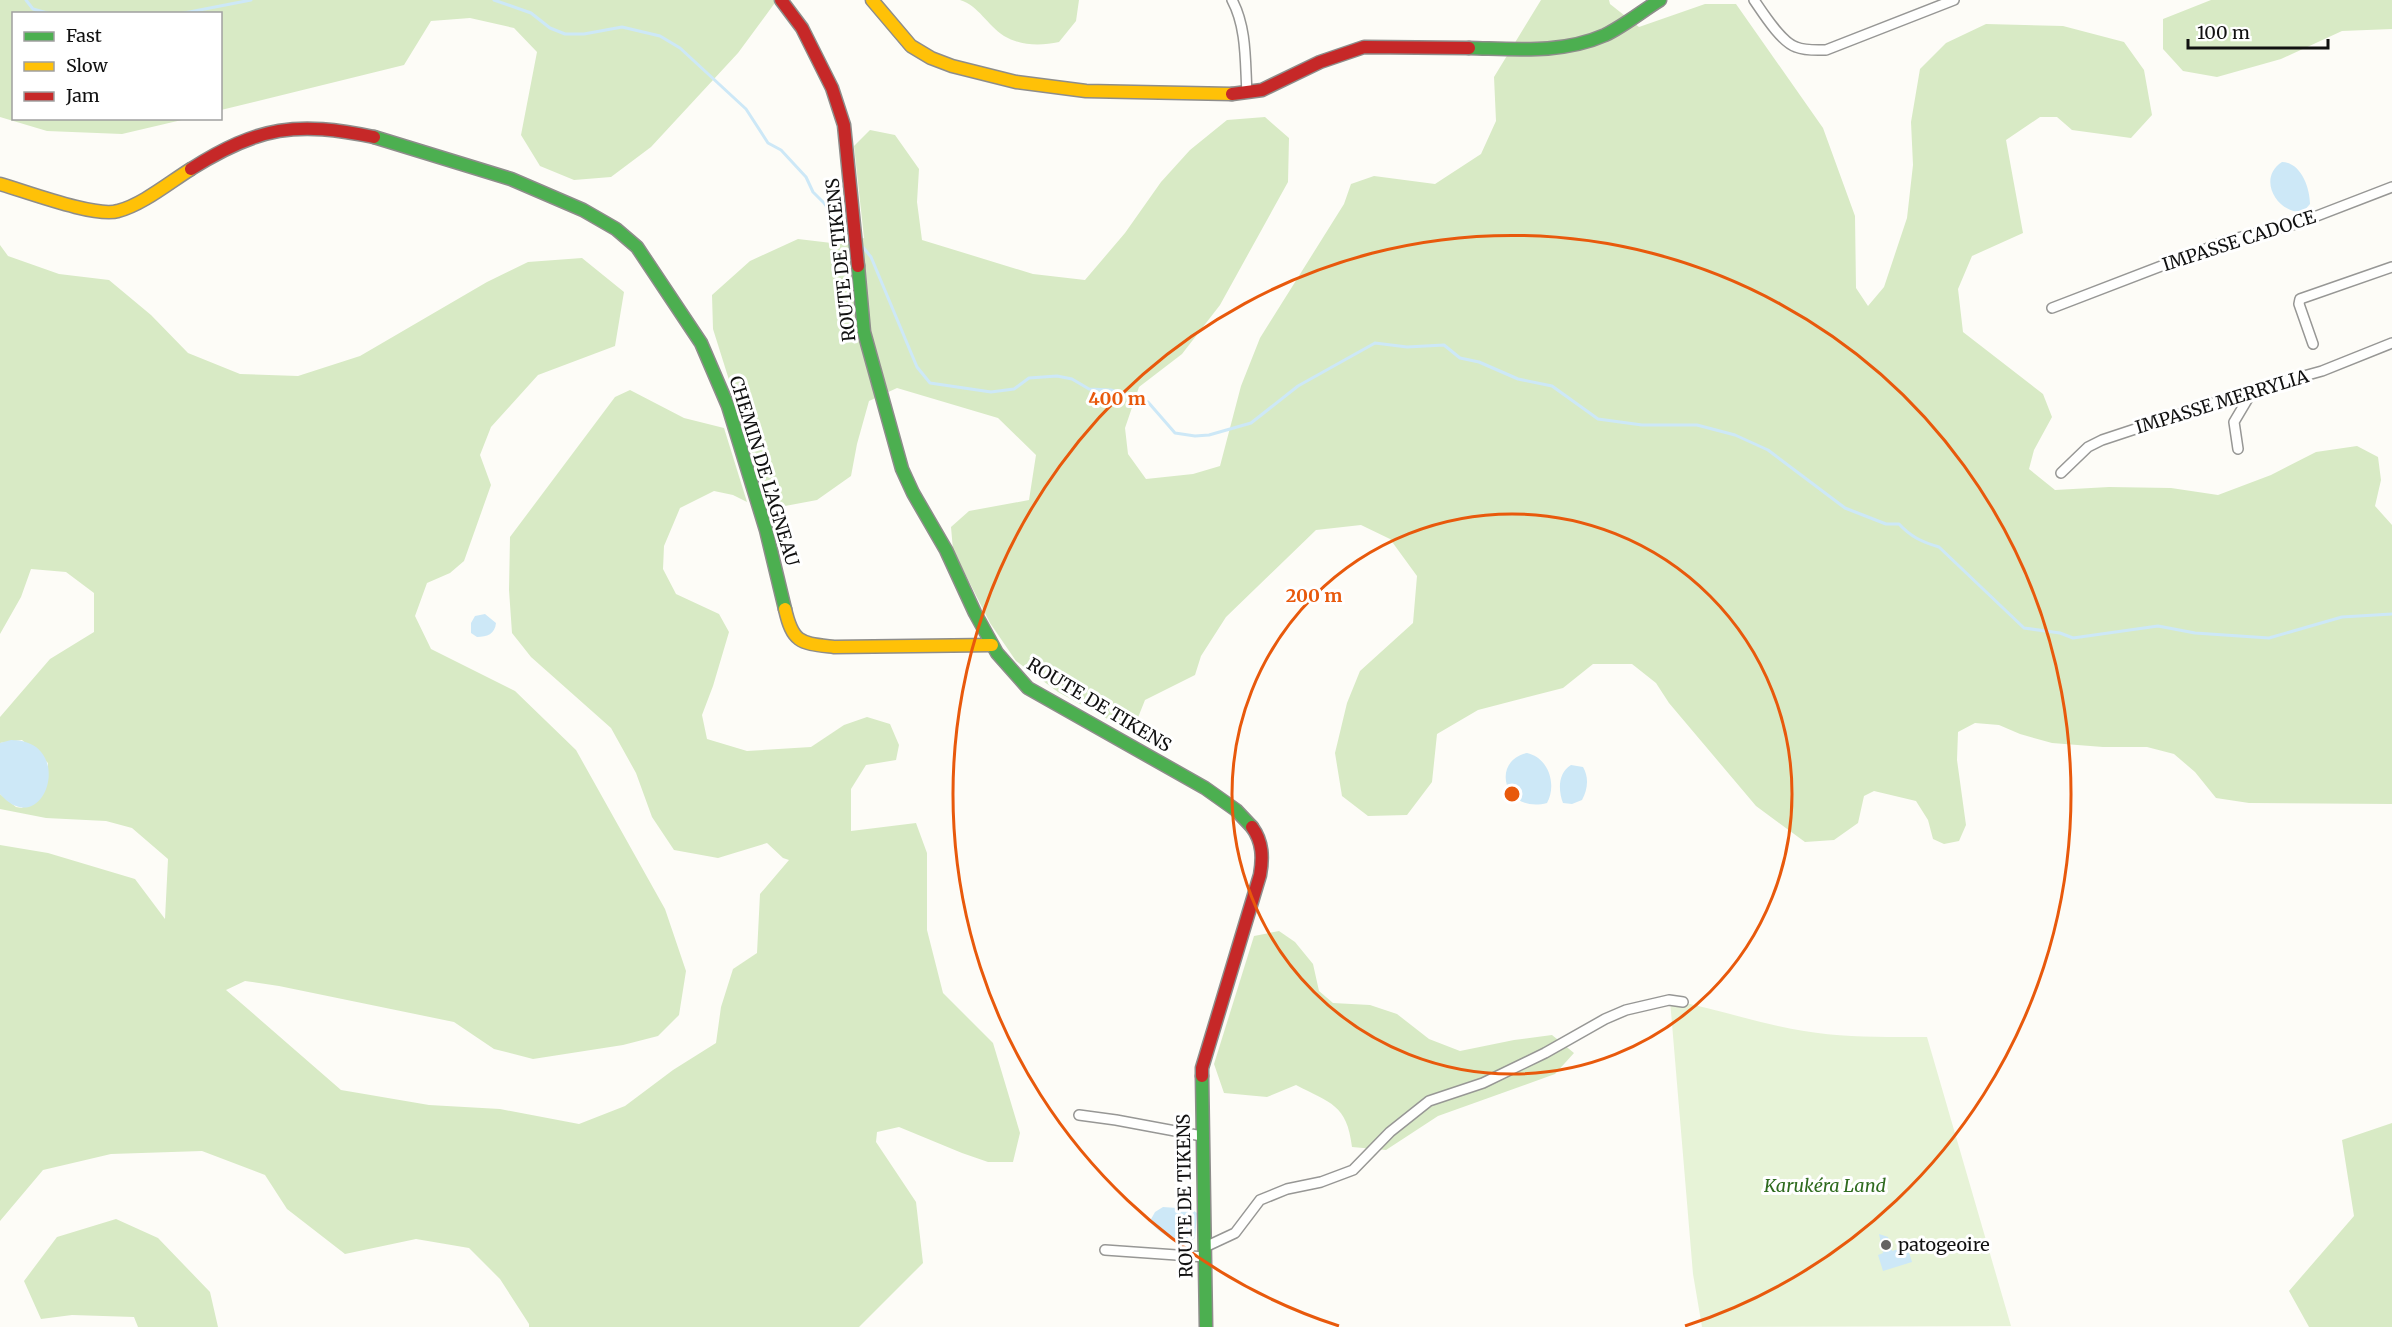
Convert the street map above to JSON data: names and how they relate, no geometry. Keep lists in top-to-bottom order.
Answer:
{
  "streets": {
    "street": [
      "IMPASSE CADOCE",
      "ROUTE DE TIKENS",
      "IMPASSE MERRYLIA",
      "CHEMIN DE L’AGNEAU"
    ]
  },
  "crossings": [
    ["ROUTE DE TIKENS", "CHEMIN DE L’AGNEAU"]
  ],
  "parks": ["Karukéra Land"],
  "places": ["patogeoire"],
  "legend": ["Fast", "Slow", "Jam"],
  "scale_bar": "100 m",
  "rings": ["400 m", "200 m"]
}
